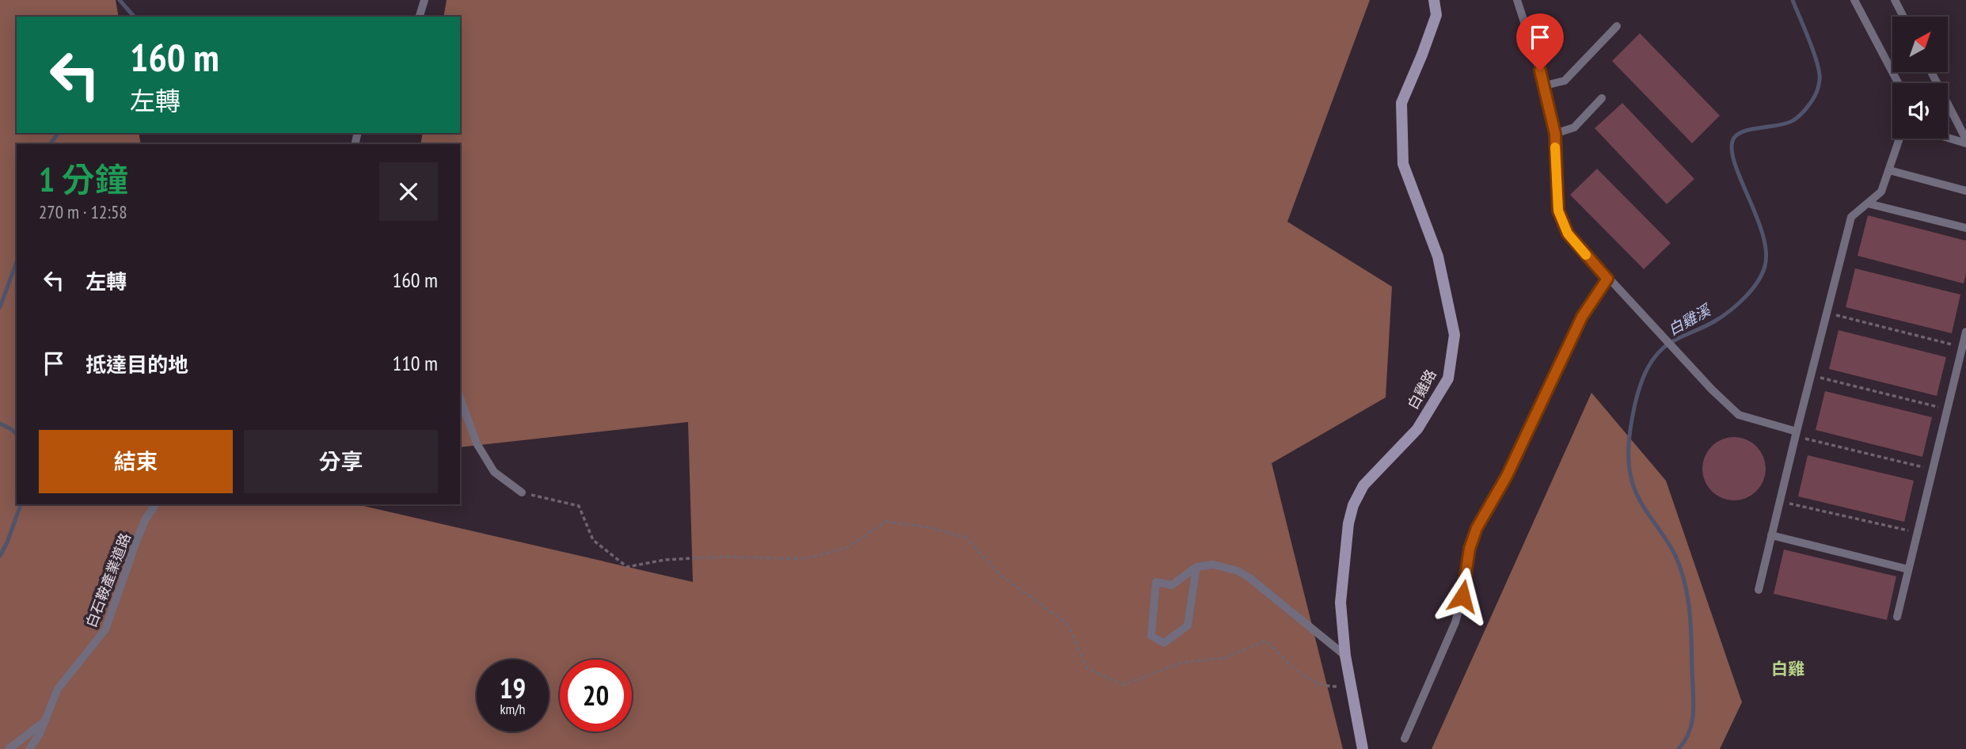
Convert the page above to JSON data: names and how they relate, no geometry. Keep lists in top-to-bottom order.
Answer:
{
  "streets": {
    "street": ["白雞路"],
    "lane": ["白石鞍產業道路"]
  },
  "districts": ["白雞"],
  "water": ["白雞溪"],
  "north": "top right",
  "page": {
    "turn": ["160 m", "左轉"],
    "heading": ["1 分鐘", "270 m · 12:58"],
    "list": [
      {
        "name": "左轉",
        "value": "160 m"
      },
      {
        "name": "抵達目的地",
        "value": "110 m"
      }
    ],
    "buttons": ["結束", "分享"],
    "speed": "19 km/h",
    "limit": "20"
  }
}
